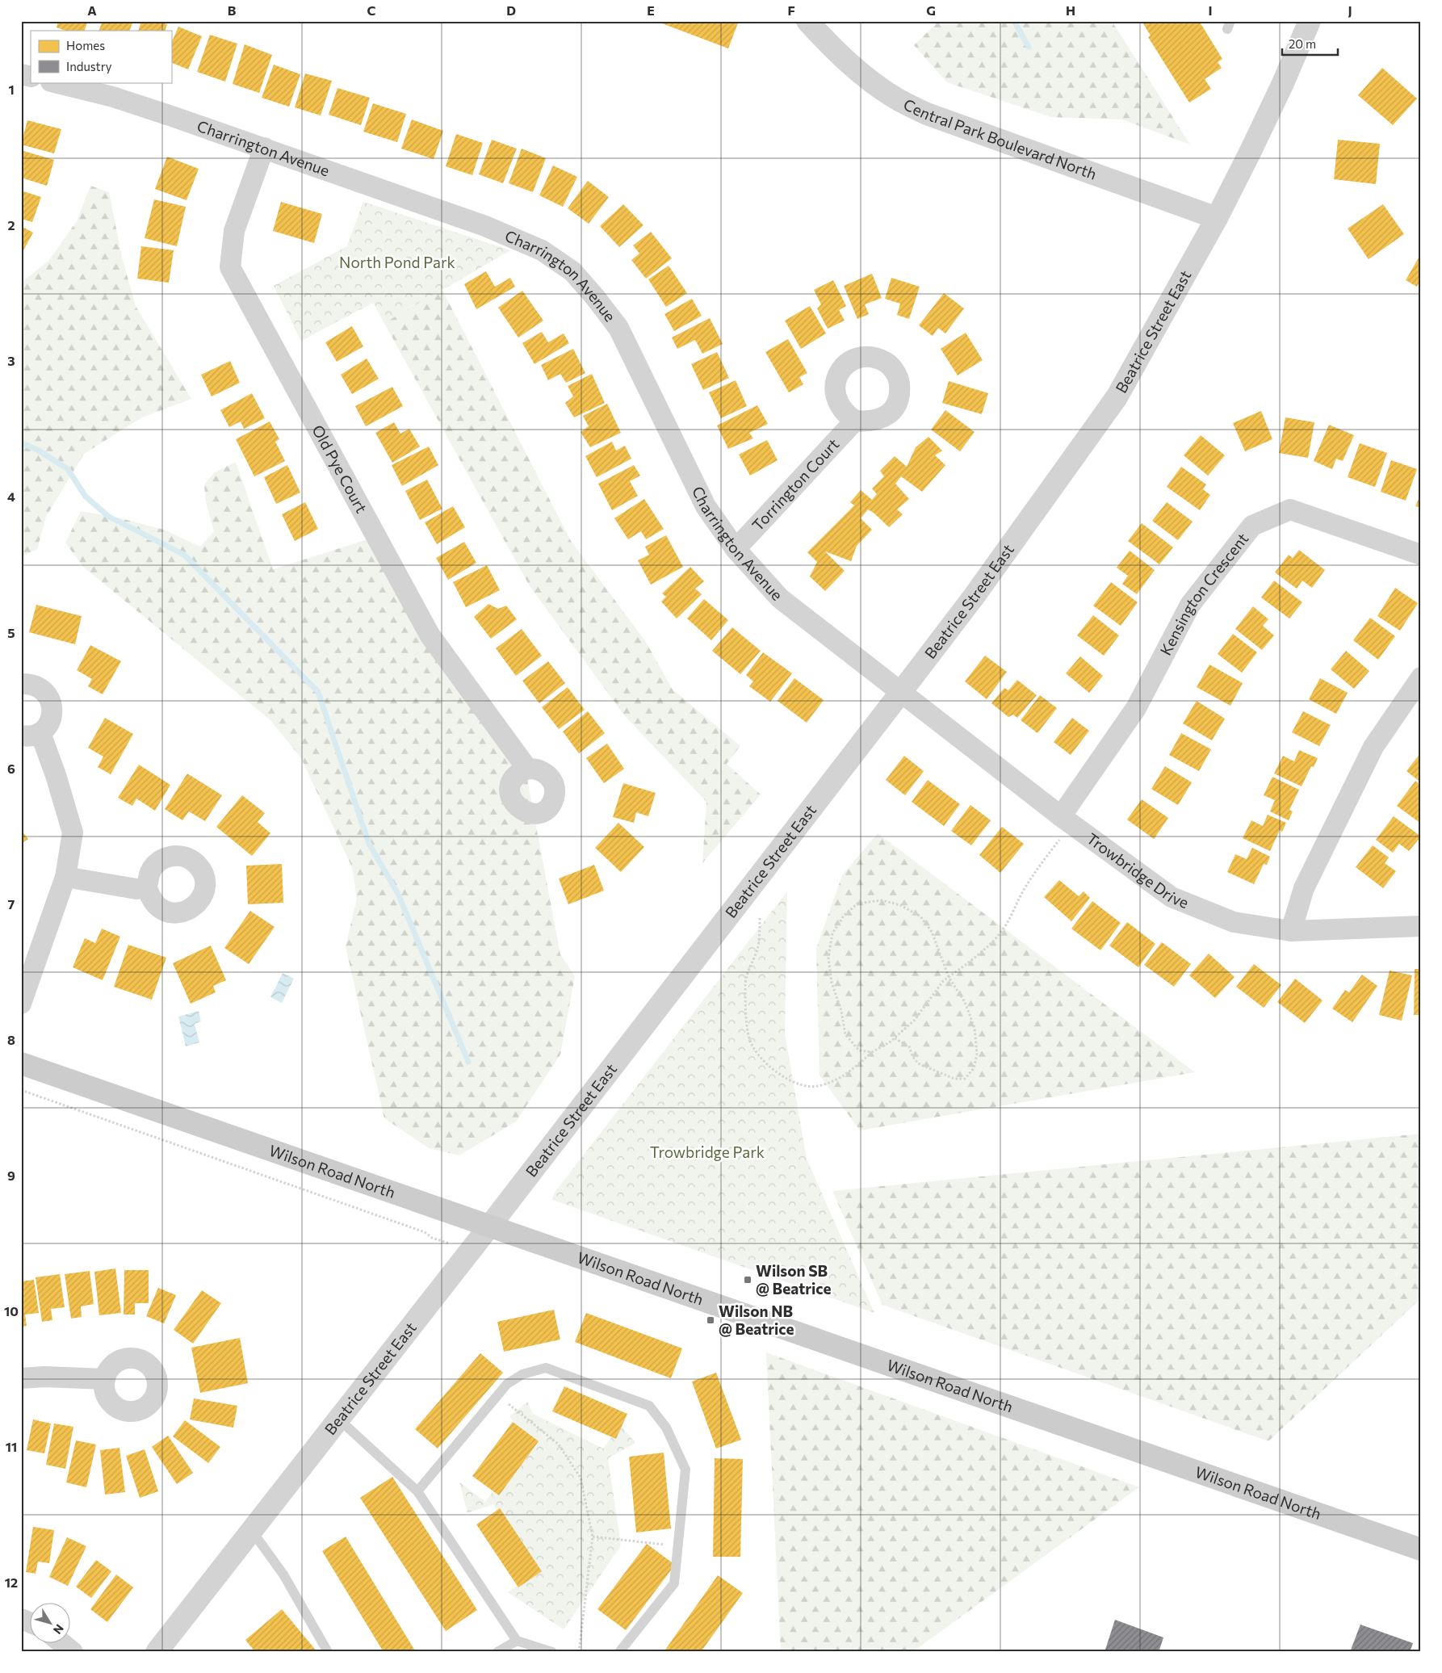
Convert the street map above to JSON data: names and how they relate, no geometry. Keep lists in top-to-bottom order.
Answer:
{
  "streets": {
    "main road": ["Wilson Road North"],
    "street": [
      "Central Park Boulevard North",
      "Charrington Avenue",
      "Beatrice Street East",
      "Old Pye Court",
      "Torrington Court",
      "Kensington Crescent",
      "Trowbridge Drive"
    ]
  },
  "crossings": [
    ["Central Park Boulevard North", "Beatrice Street East"],
    ["Charrington Avenue", "Beatrice Street East"],
    ["Charrington Avenue", "Old Pye Court"],
    ["Charrington Avenue", "Torrington Court"],
    ["Charrington Avenue", "Trowbridge Drive"],
    ["Beatrice Street East", "Trowbridge Drive"],
    ["Beatrice Street East", "Wilson Road North"],
    ["Kensington Crescent", "Trowbridge Drive"]
  ],
  "parks": ["North Pond Park", "Trowbridge Park"],
  "places": {
    "transit": ["Wilson SB @ Beatrice", "Wilson NB @ Beatrice"]
  },
  "legend": ["Homes", "Industry"],
  "scale_bar": "20 m",
  "north": "bottom right",
  "grid": {
    "columns": [
      "A",
      "B",
      "C",
      "D",
      "E",
      "F",
      "G",
      "H",
      "I",
      "J"
    ],
    "rows": [
      "1",
      "2",
      "3",
      "4",
      "5",
      "6",
      "7",
      "8",
      "9",
      "10",
      "11",
      "12"
    ]
  }
}
